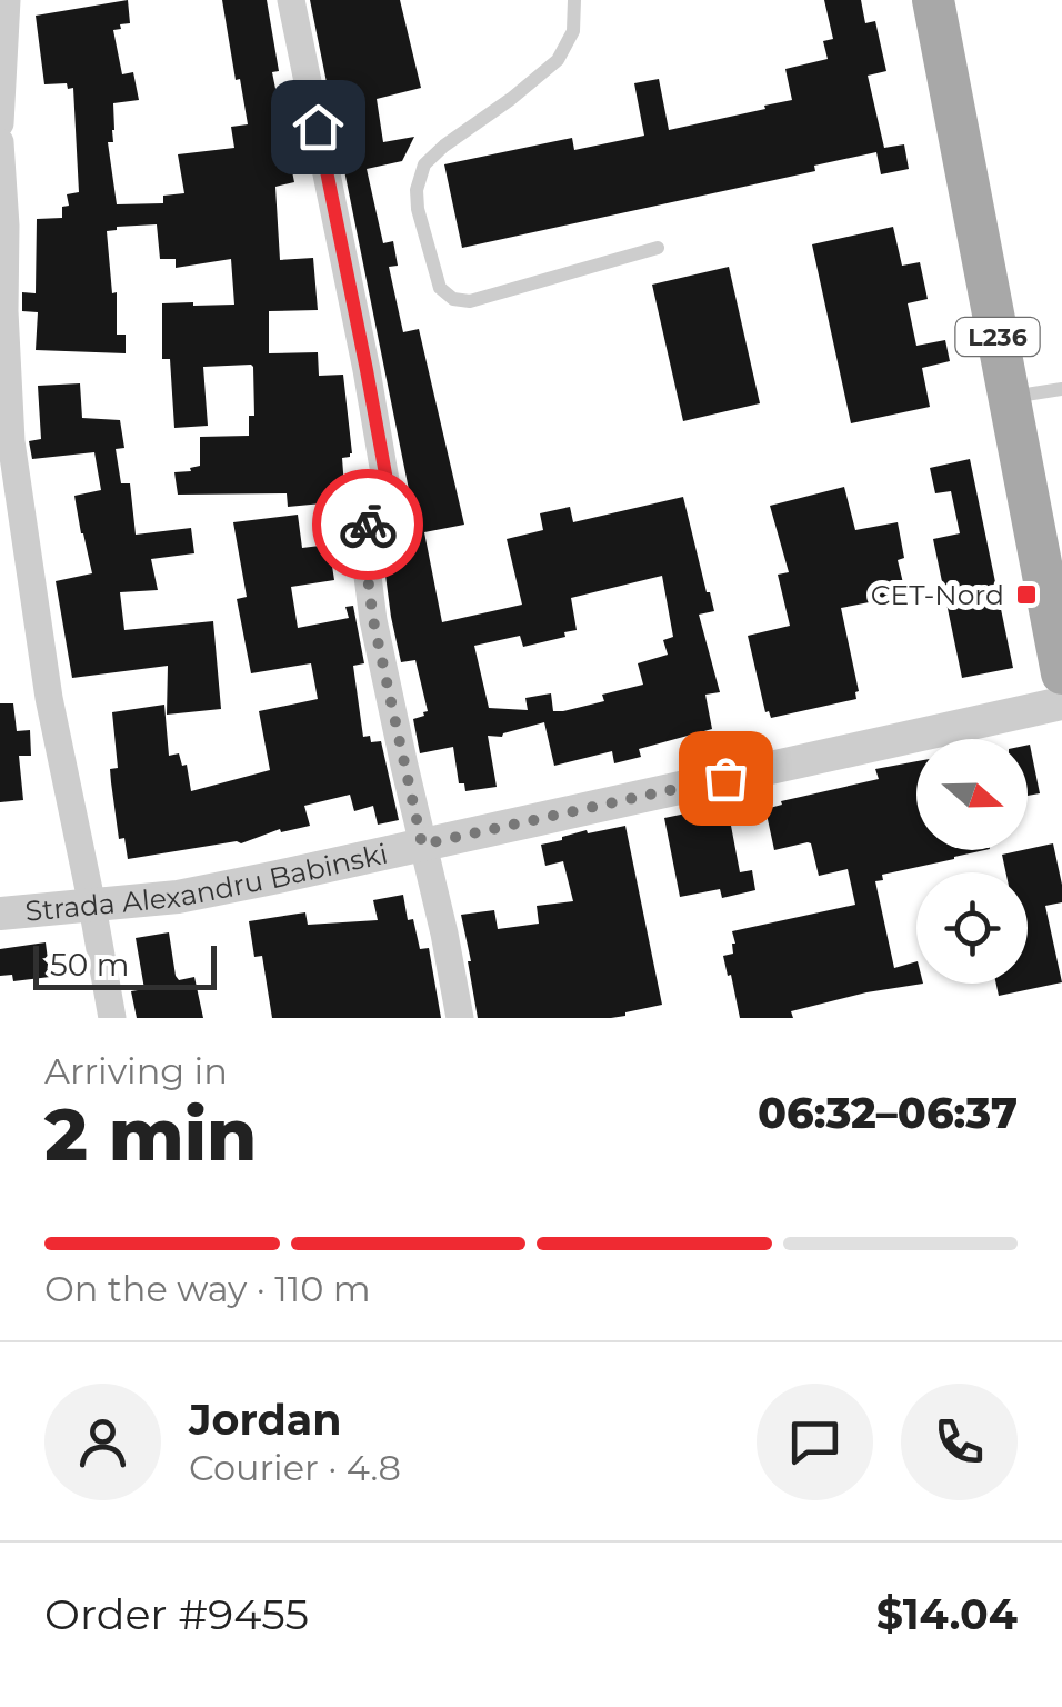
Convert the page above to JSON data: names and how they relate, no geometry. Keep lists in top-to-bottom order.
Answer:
{
  "streets": {
    "main road": ["L236"],
    "street": ["Strada Alexandru Babinski"]
  },
  "places": {
    "transit": ["CET-Nord"]
  },
  "scale_bar": "50 m",
  "north": "right",
  "page": {
    "scale": "50 m",
    "heading": ["2 min", "Arriving in", "06:32–06:37"],
    "panel": [
      "Jordan",
      "Courier · 4.8",
      "Order #9455",
      "$14.04"
    ],
    "bar": "On the way · 110 m"
  }
}
